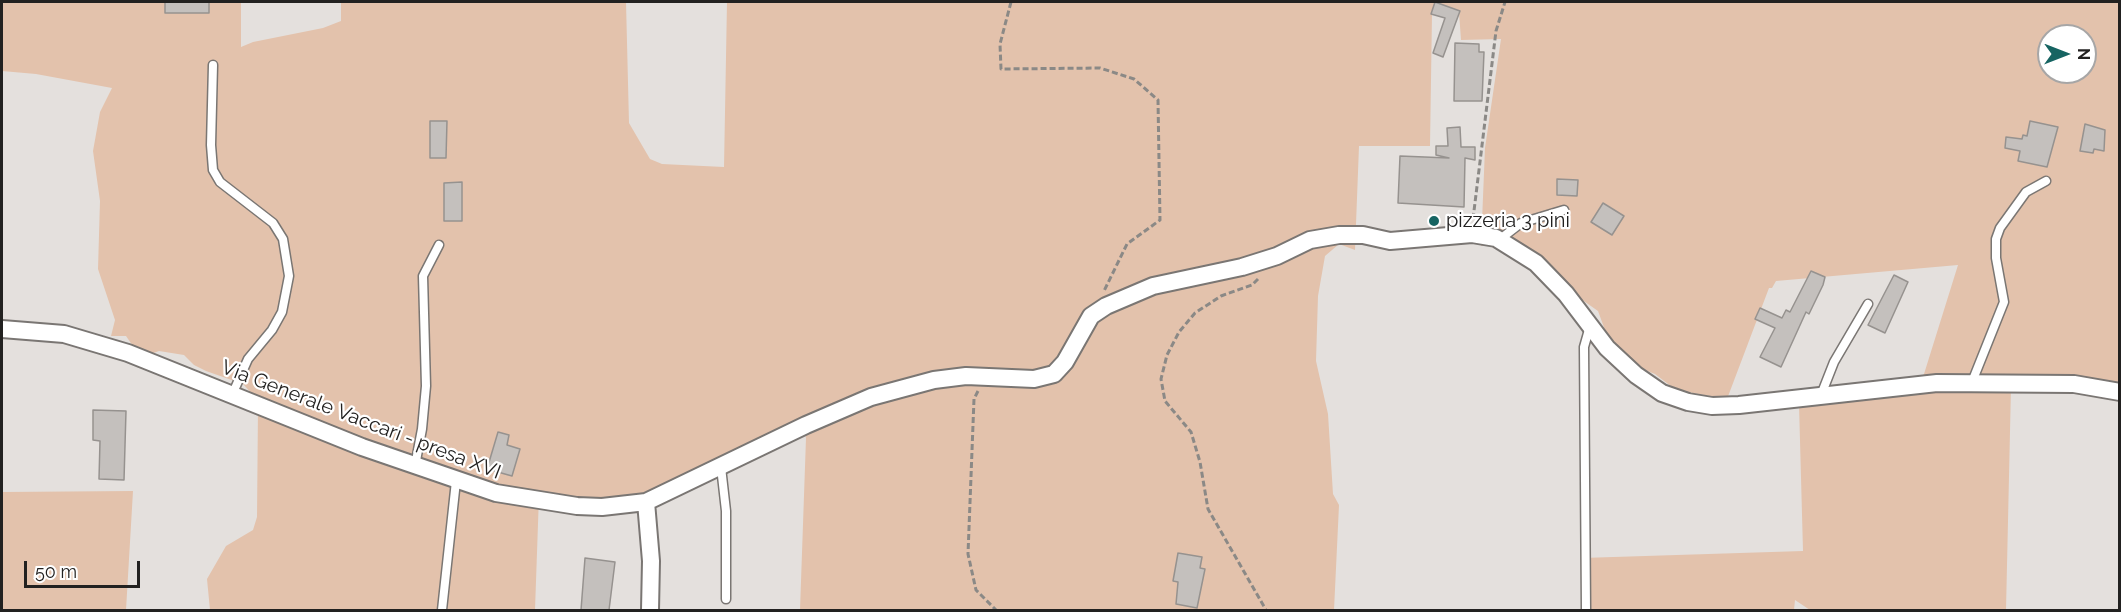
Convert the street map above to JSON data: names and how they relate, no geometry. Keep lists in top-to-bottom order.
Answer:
{
  "streets": {
    "street": ["Via Generale Vaccari - presa XVI"]
  },
  "places": ["pizzeria 3 pini"],
  "scale_bar": "50 m",
  "north": "right"
}
